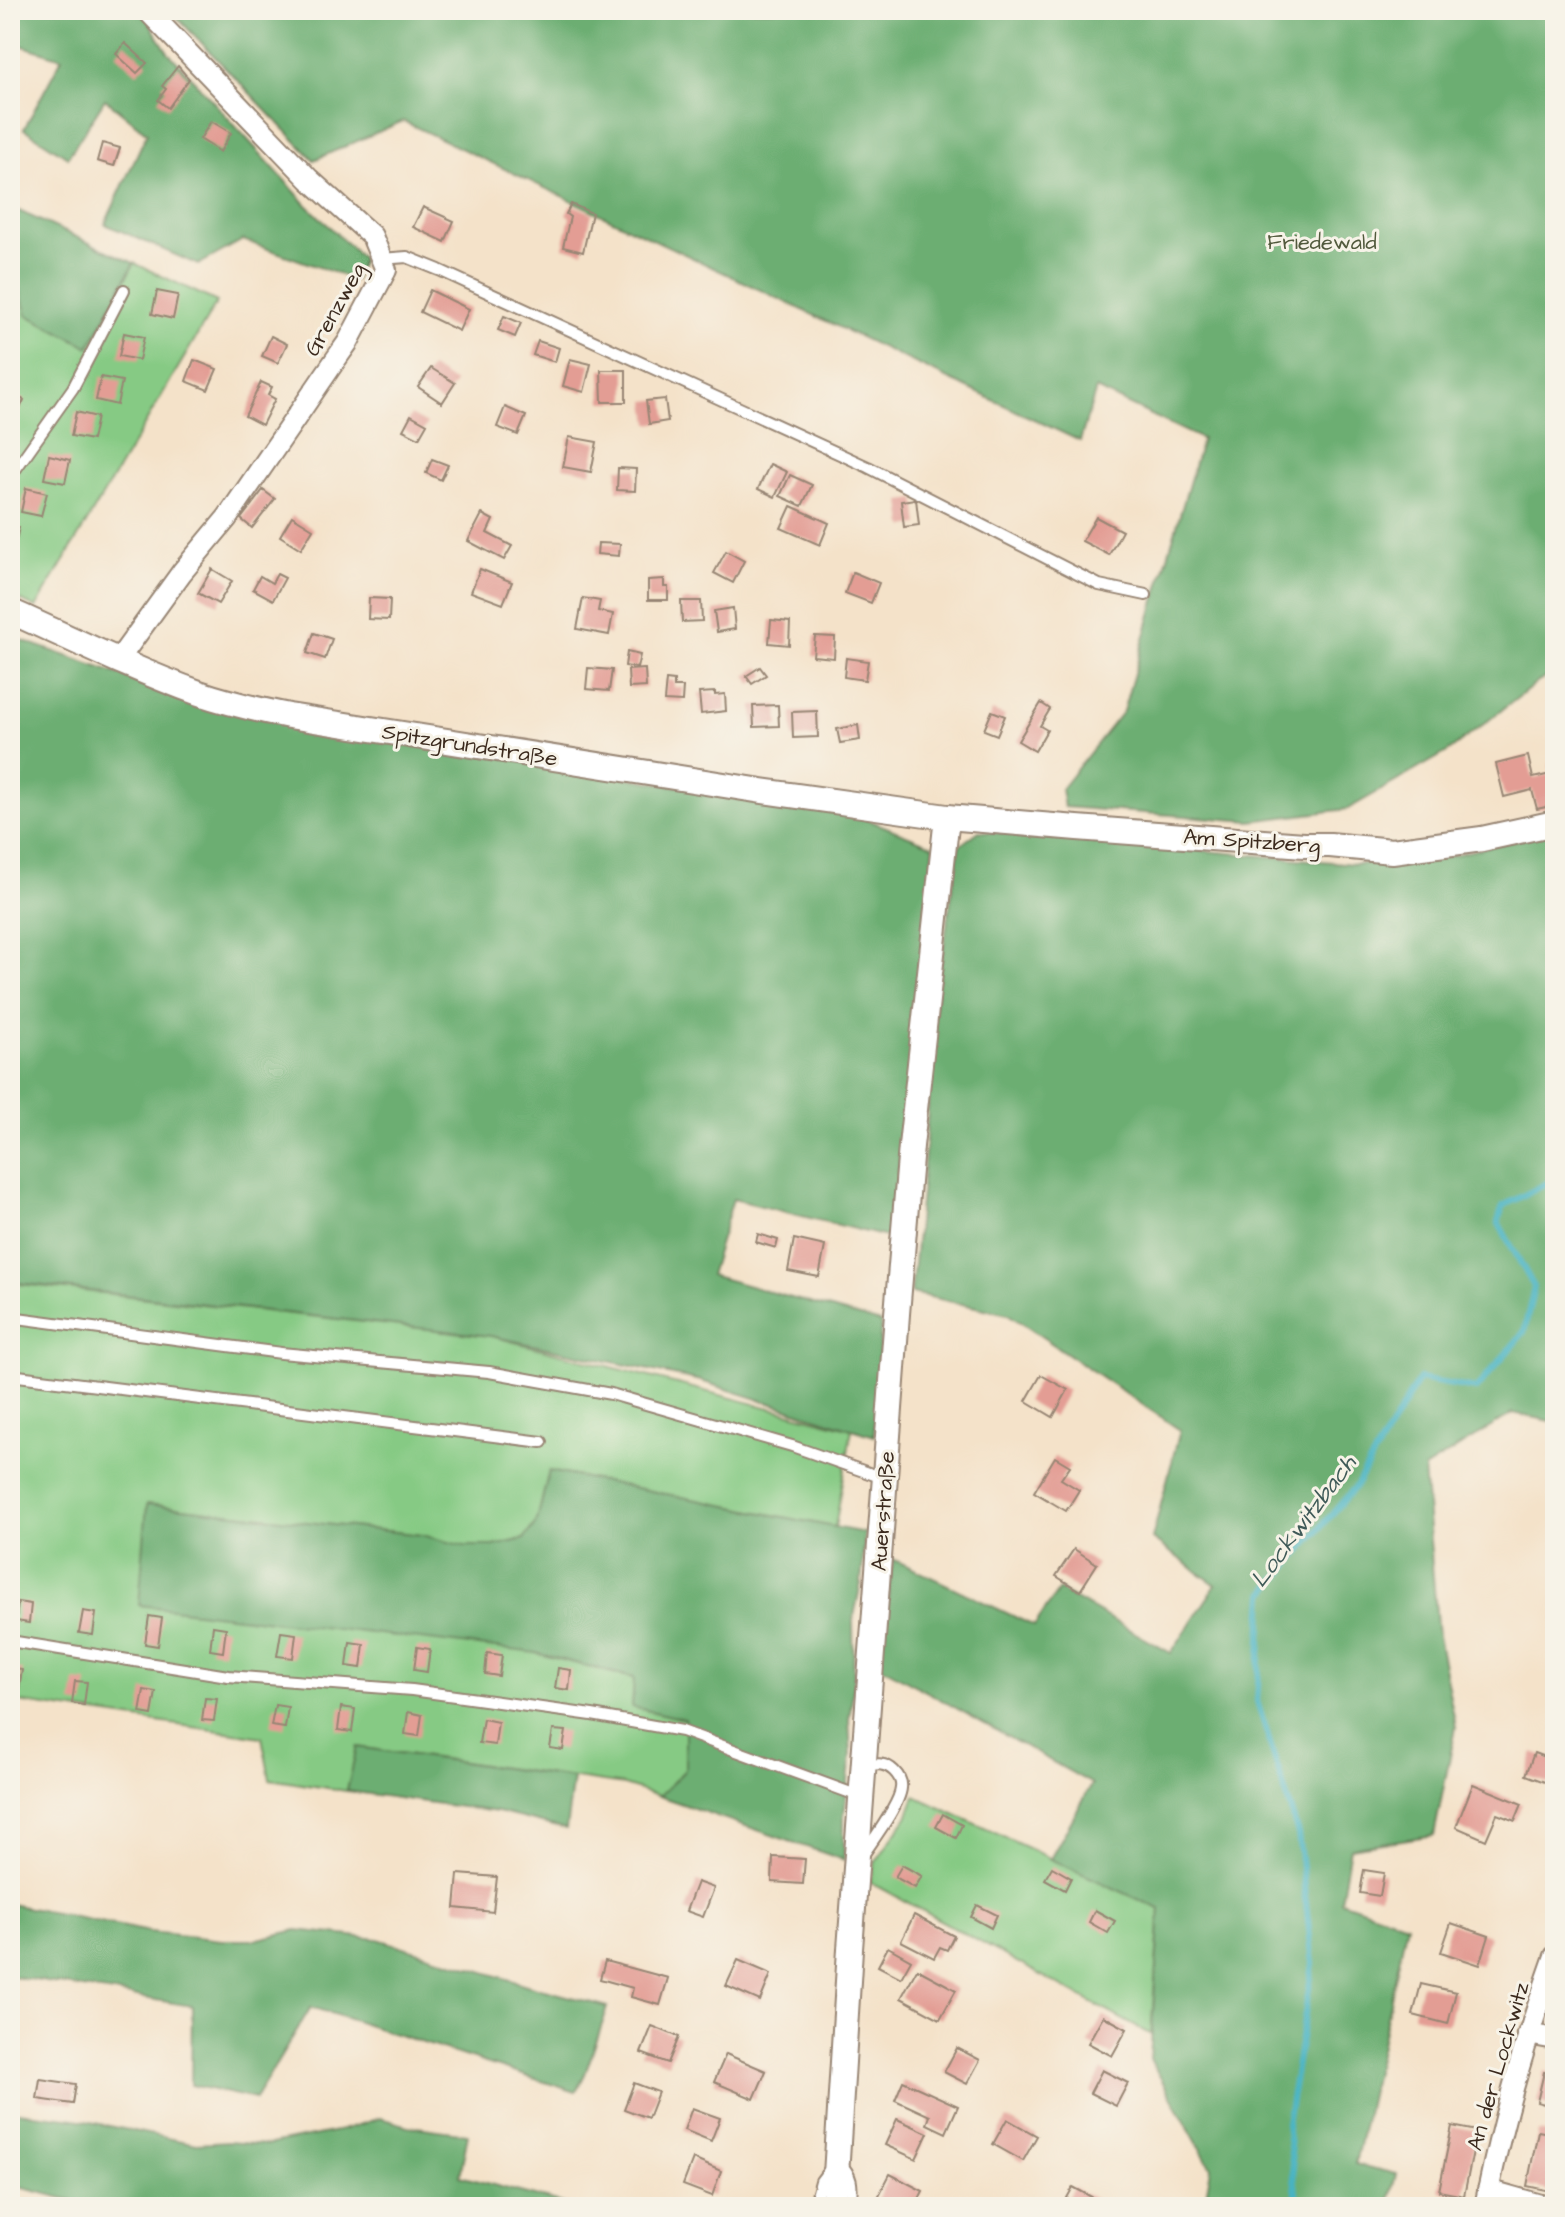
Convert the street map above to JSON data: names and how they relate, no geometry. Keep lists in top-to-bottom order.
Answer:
{
  "streets": {
    "street": [
      "Grenzweg",
      "Spitzgrundstraße",
      "Am Spitzberg",
      "Auerstraße",
      "An der Lockwitz"
    ]
  },
  "crossings": [
    ["Grenzweg", "Spitzgrundstraße"],
    ["Spitzgrundstraße", "Am Spitzberg"],
    ["Spitzgrundstraße", "Auerstraße"],
    ["Am Spitzberg", "Auerstraße"]
  ],
  "water": ["Lockwitzbach"],
  "parks": ["Friedewald"]
}
